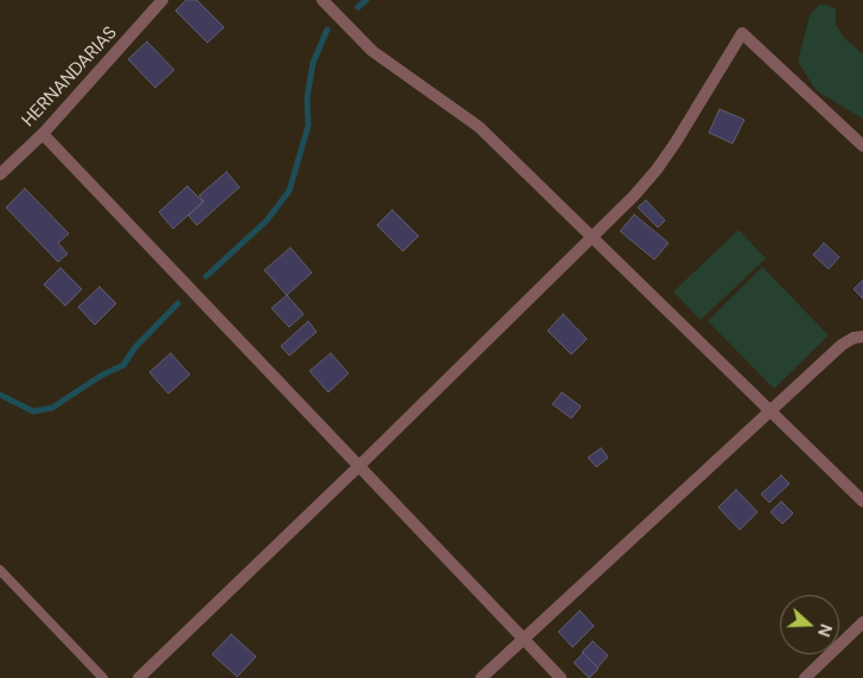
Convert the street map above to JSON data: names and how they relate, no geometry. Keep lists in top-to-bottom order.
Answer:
{
  "streets": {
    "street": ["HERNANDARIAS"]
  },
  "north": "right"
}
